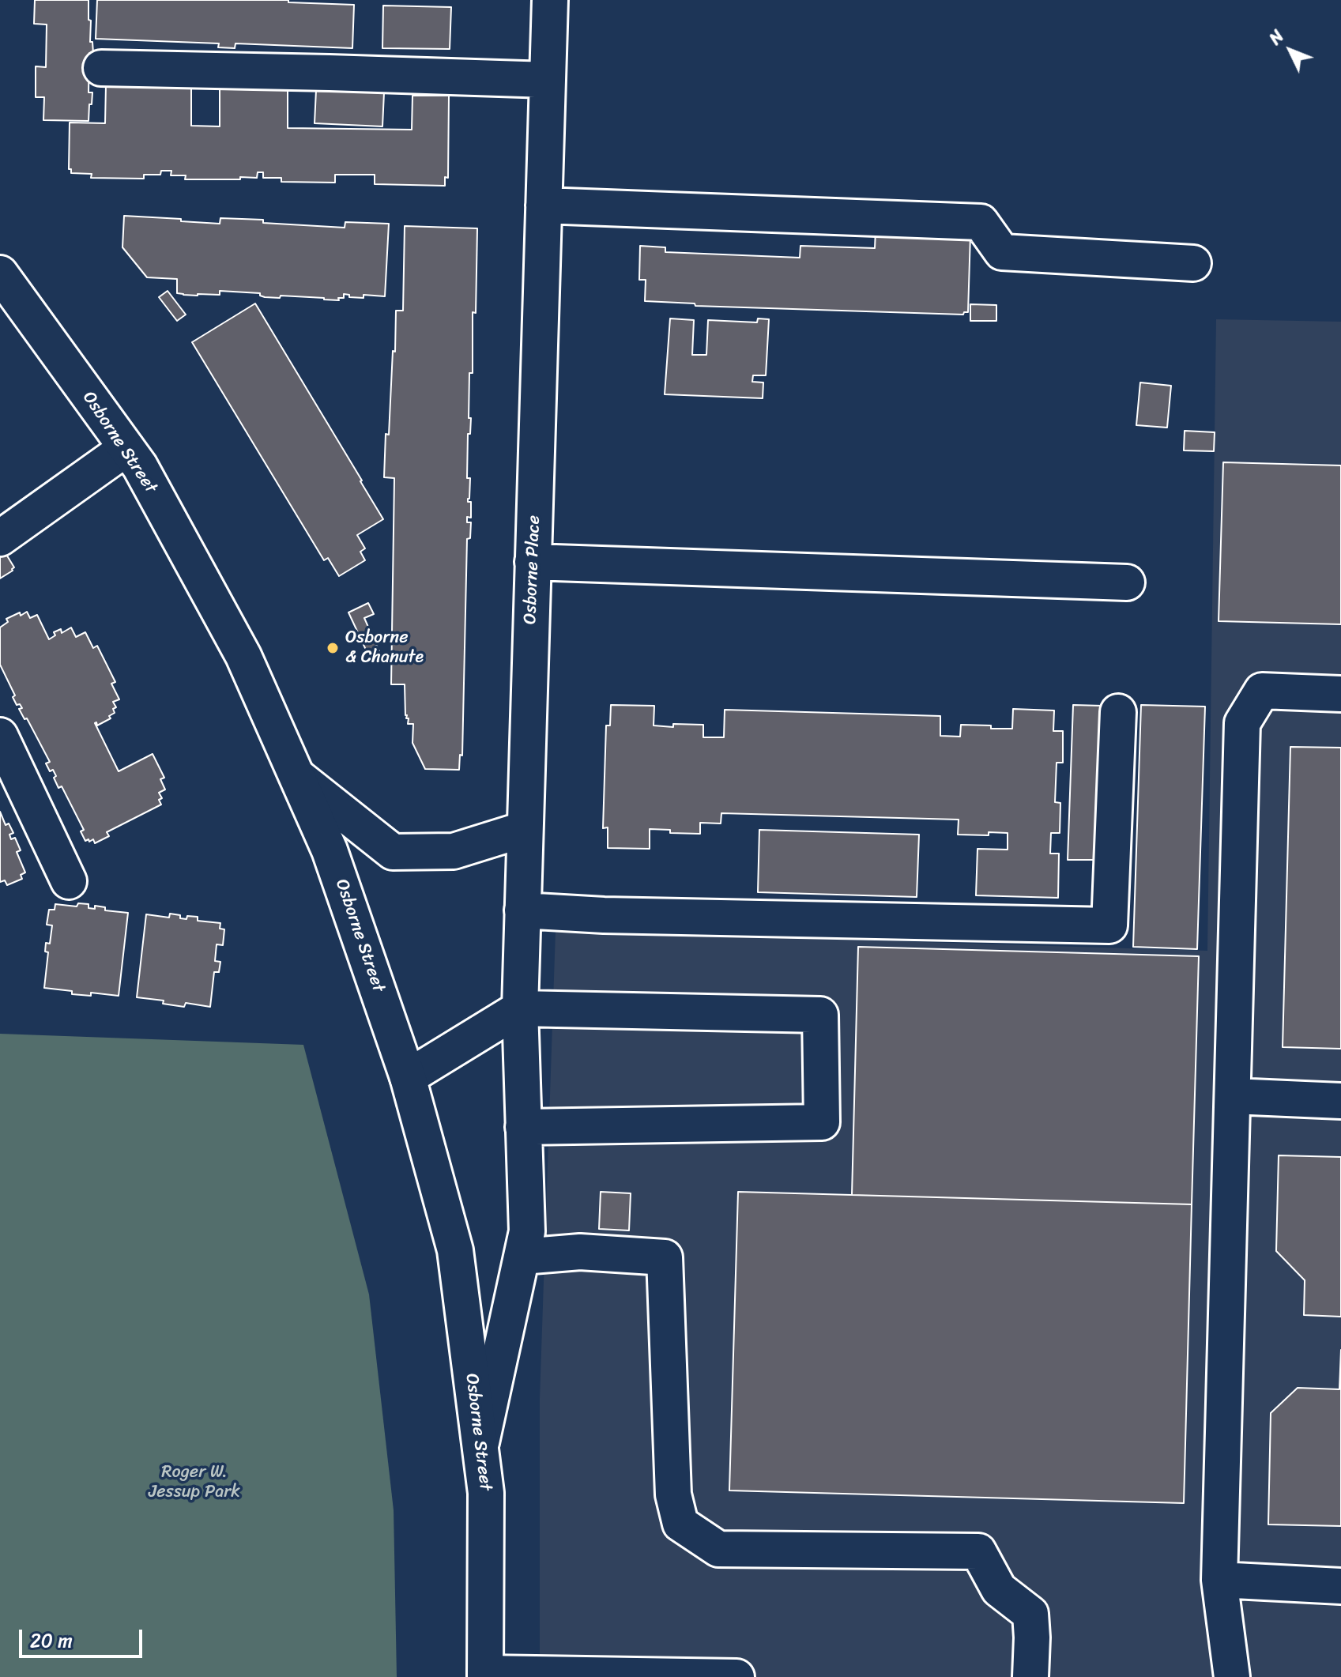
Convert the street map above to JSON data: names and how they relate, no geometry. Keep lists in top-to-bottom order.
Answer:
{
  "streets": {
    "street": ["Osborne Street", "Osborne Place"]
  },
  "crossings": [
    ["Osborne Street", "Osborne Place"]
  ],
  "parks": ["Roger W. Jessup Park"],
  "places": ["Osborne & Chanute"],
  "scale_bar": "20 m",
  "north": "top left"
}
